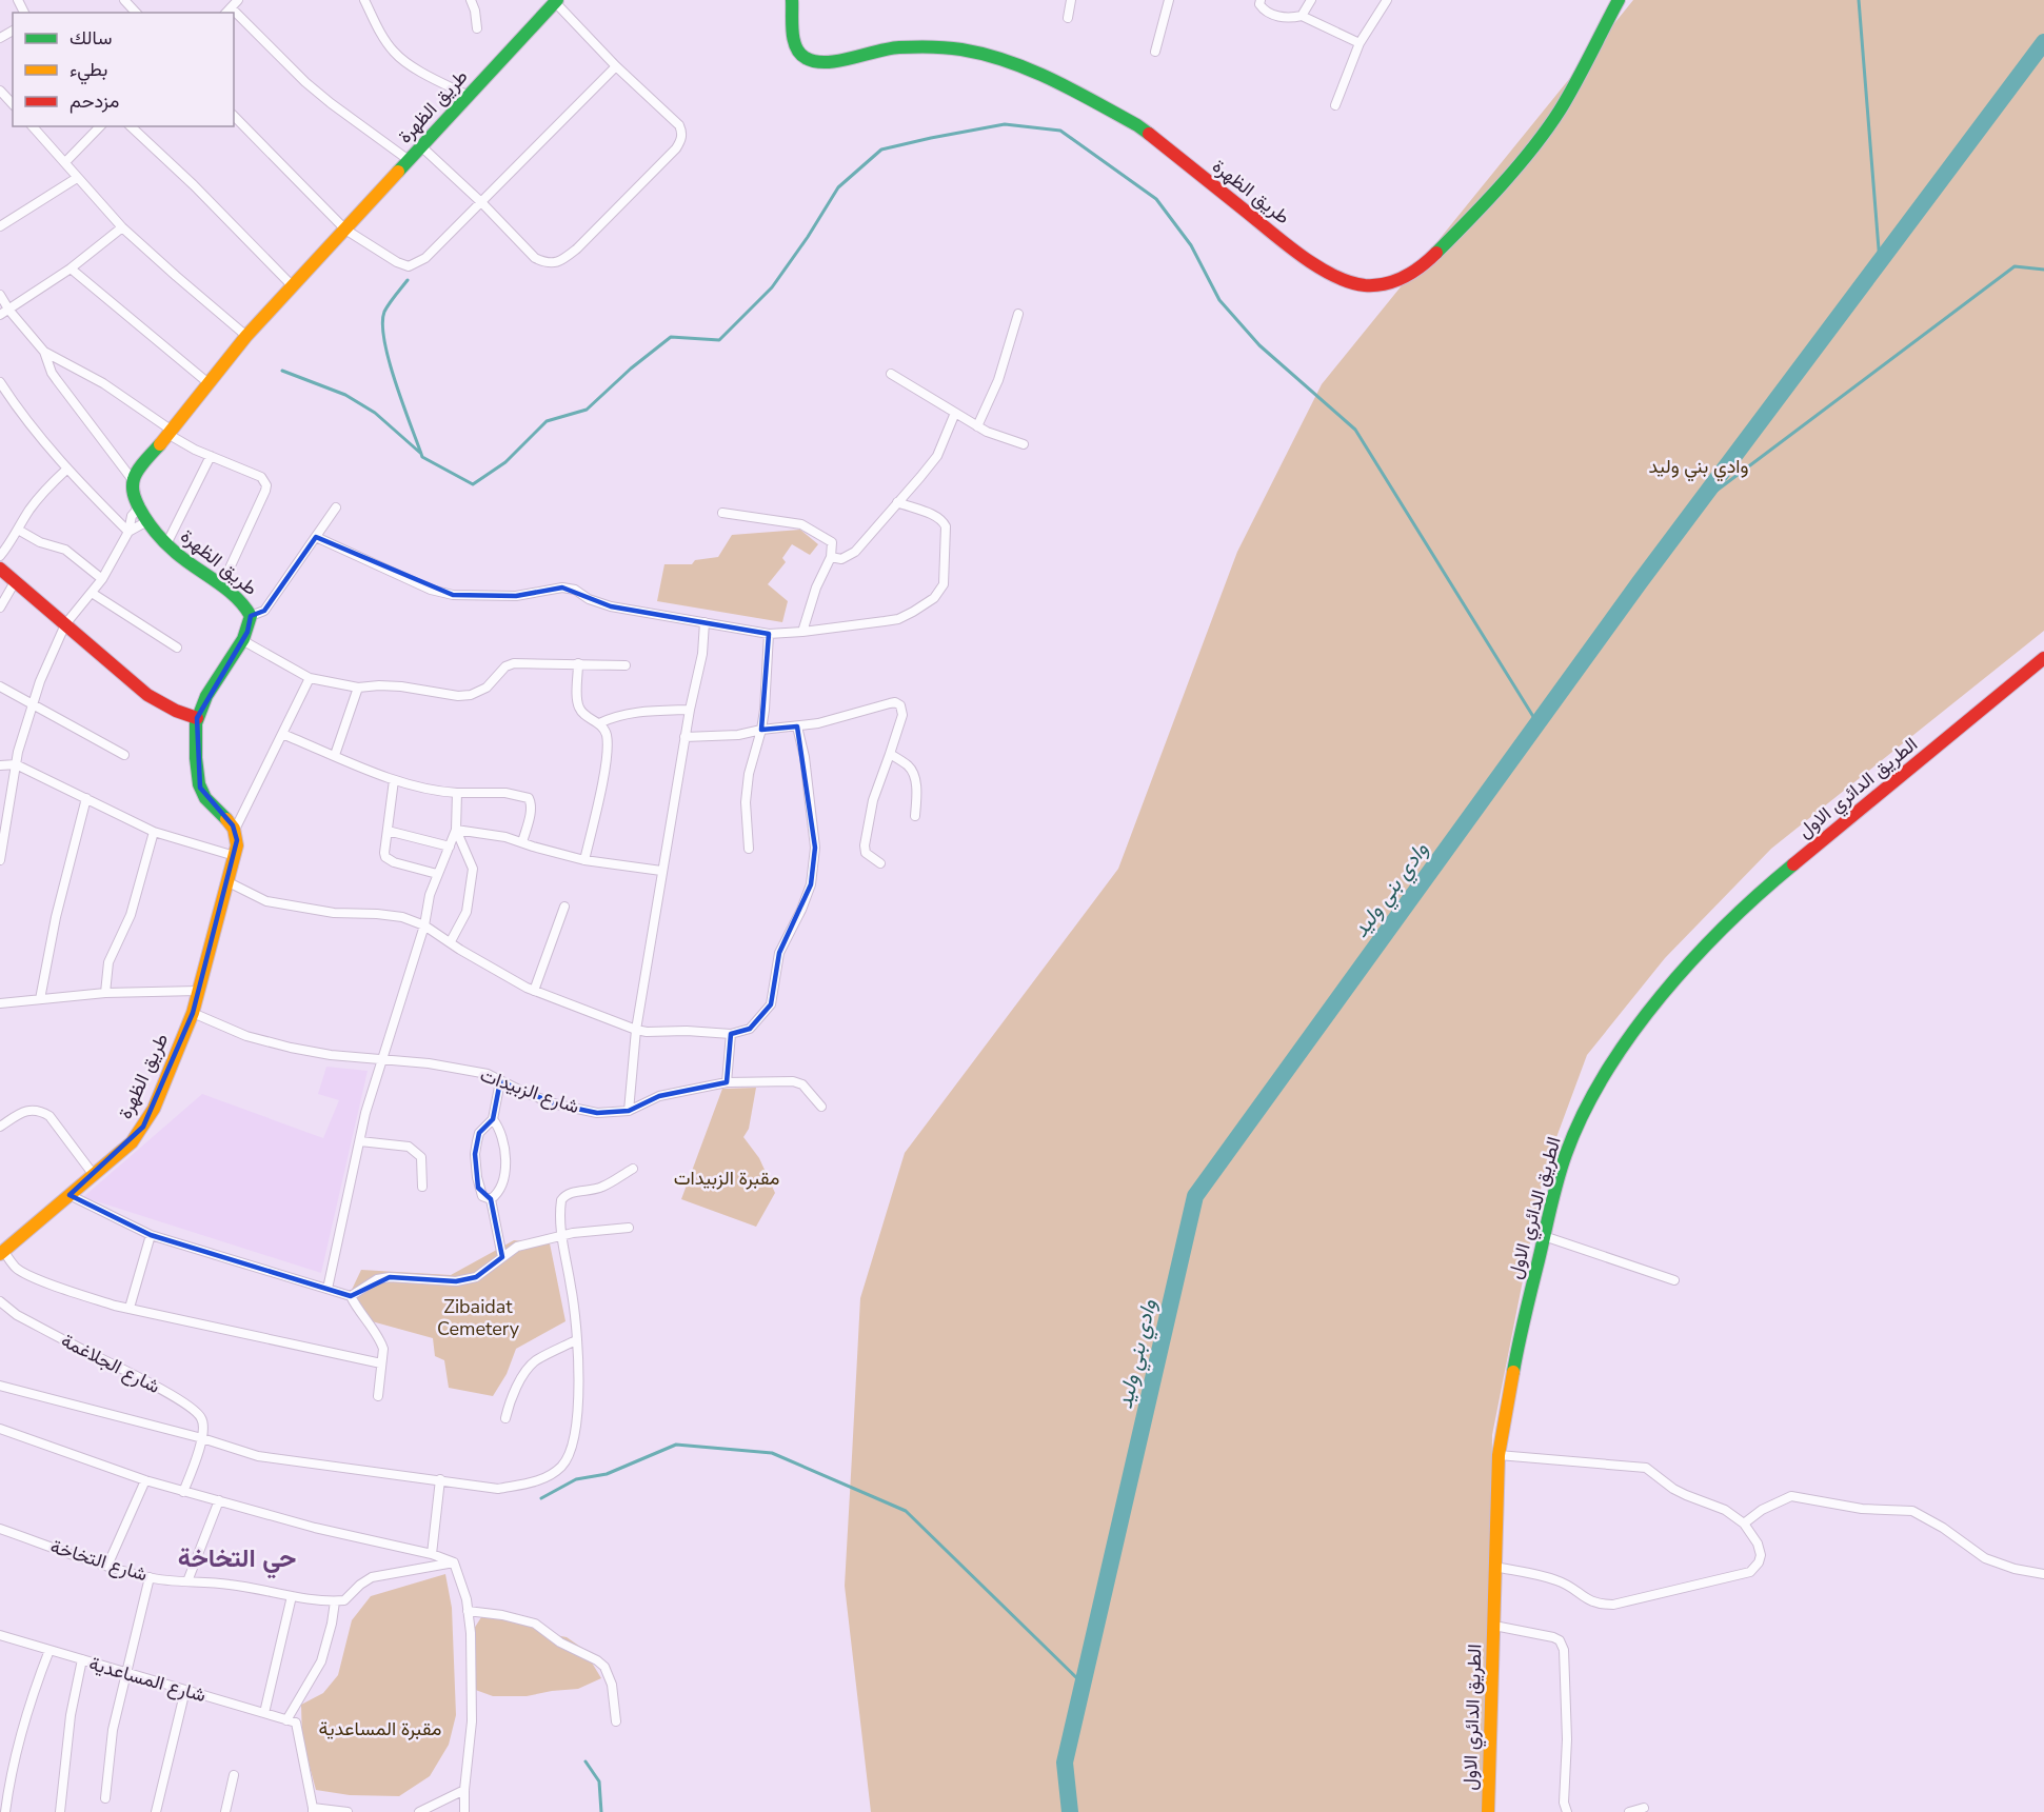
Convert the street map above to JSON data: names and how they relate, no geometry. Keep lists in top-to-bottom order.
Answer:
{
  "streets": {
    "main road": ["طريق الظهرة", "الطريق الدائري الاول"],
    "street": [
      "شارع الزبيدات",
      "شارع الجلاغمة",
      "شارع التخاخة",
      "شارع المساعدية"
    ]
  },
  "crossings": [
    ["طريق الظهرة", "شارع الزبيدات"]
  ],
  "districts": ["حي التخاخة"],
  "water": ["وادي بني وليد"],
  "parks": [
    "وادي بني وليد",
    "مقبرة الزبيدات",
    "Zibaidat Cemetery",
    "مقبرة المساعدية"
  ],
  "legend": ["سالك", "بطيء", "مزدحم"]
}
